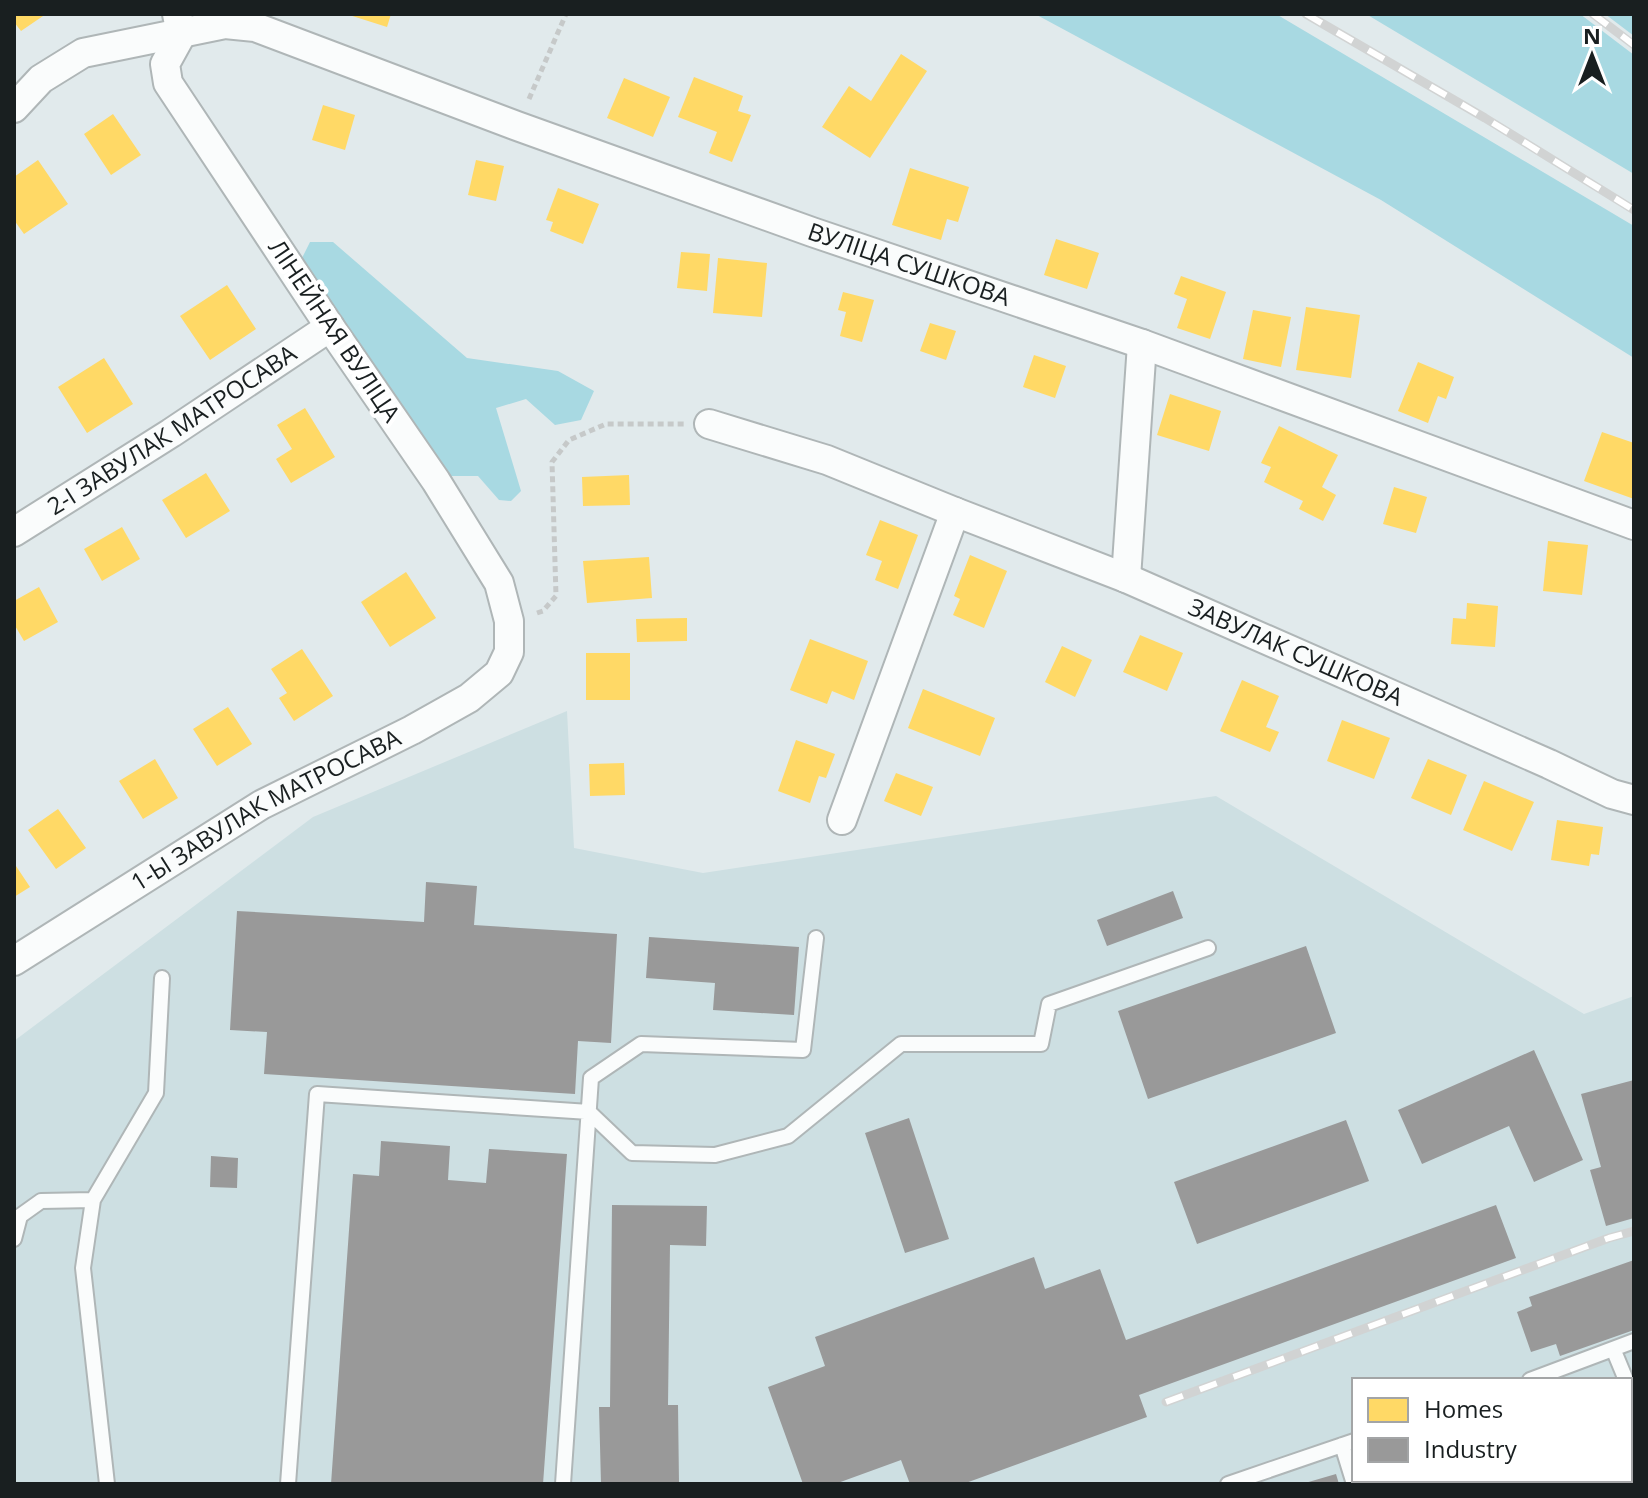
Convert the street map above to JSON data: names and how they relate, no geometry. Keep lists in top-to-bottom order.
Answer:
{
  "streets": {
    "street": [
      "ВУЛІЦА СУШКОВА",
      "ЛІНЕЙНАЯ ВУЛІЦА",
      "2-І ЗАВУЛАК МАТРОСАВА",
      "ЗАВУЛАК СУШКОВА",
      "1-Ы ЗАВУЛАК МАТРОСАВА"
    ]
  },
  "crossings": [
    ["ВУЛІЦА СУШКОВА", "ЛІНЕЙНАЯ ВУЛІЦА"],
    ["ЛІНЕЙНАЯ ВУЛІЦА", "2-І ЗАВУЛАК МАТРОСАВА"],
    ["ЛІНЕЙНАЯ ВУЛІЦА", "1-Ы ЗАВУЛАК МАТРОСАВА"]
  ],
  "legend": ["Homes", "Industry"],
  "north": "top"
}
